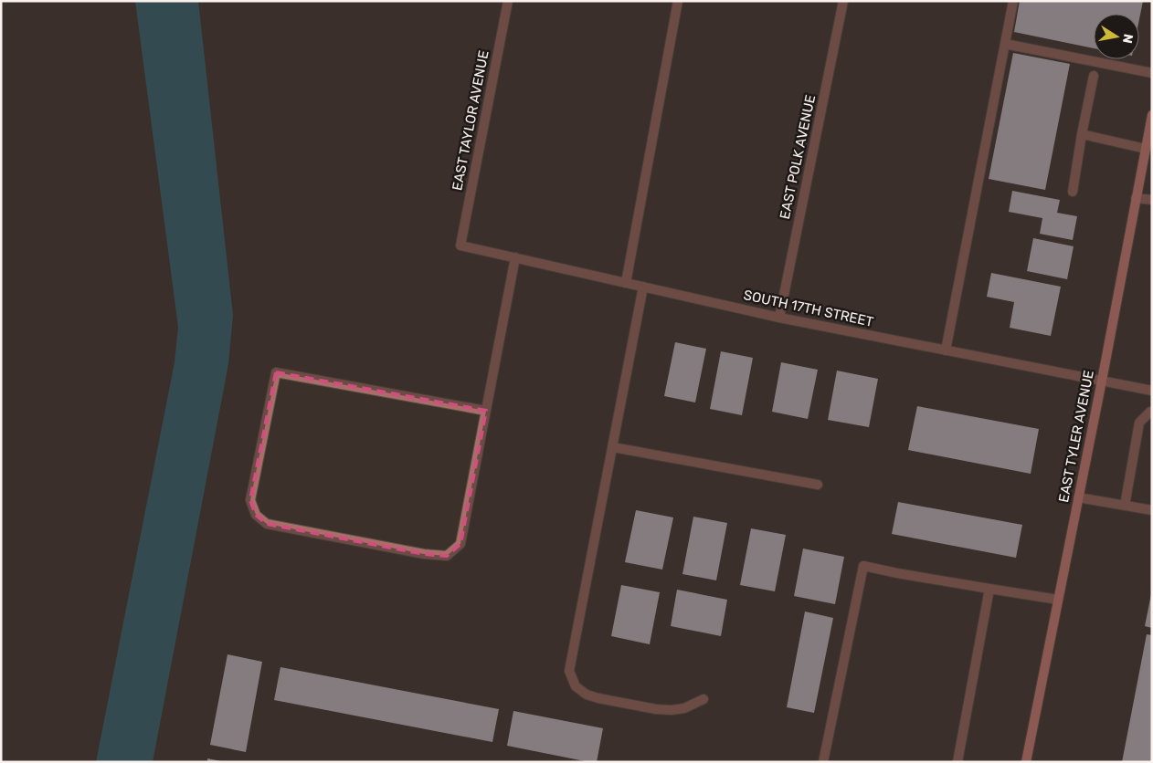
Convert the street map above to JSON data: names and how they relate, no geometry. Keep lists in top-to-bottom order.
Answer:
{
  "streets": {
    "main road": ["EAST TYLER AVENUE"],
    "street": ["EAST TAYLOR AVENUE", "EAST POLK AVENUE", "SOUTH 17TH STREET"]
  },
  "crossings": [
    ["EAST TAYLOR AVENUE", "SOUTH 17TH STREET"],
    ["EAST POLK AVENUE", "SOUTH 17TH STREET"],
    ["SOUTH 17TH STREET", "EAST TYLER AVENUE"]
  ],
  "north": "right"
}
